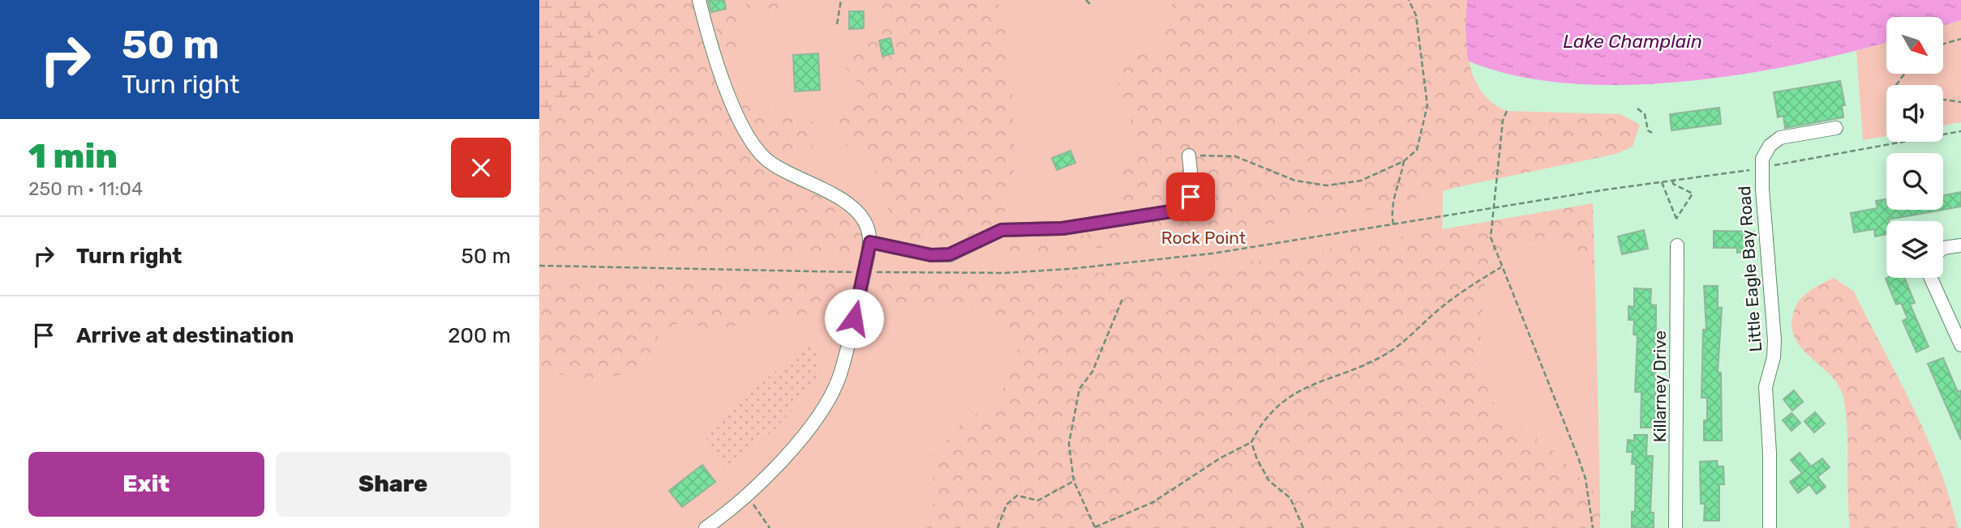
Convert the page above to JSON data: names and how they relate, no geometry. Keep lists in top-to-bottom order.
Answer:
{
  "streets": {
    "street": ["Little Eagle Bay Road", "Killarney Drive"]
  },
  "water": ["Lake Champlain"],
  "parks": ["Rock Point"],
  "north": "bottom right",
  "page": {
    "turn": ["50 m", "Turn right"],
    "heading": ["1 min", "250 m · 11:04"],
    "list": [
      {
        "name": "Turn right",
        "value": "50 m"
      },
      {
        "name": "Arrive at destination",
        "value": "200 m"
      }
    ],
    "buttons": ["Exit", "Share"]
  }
}
